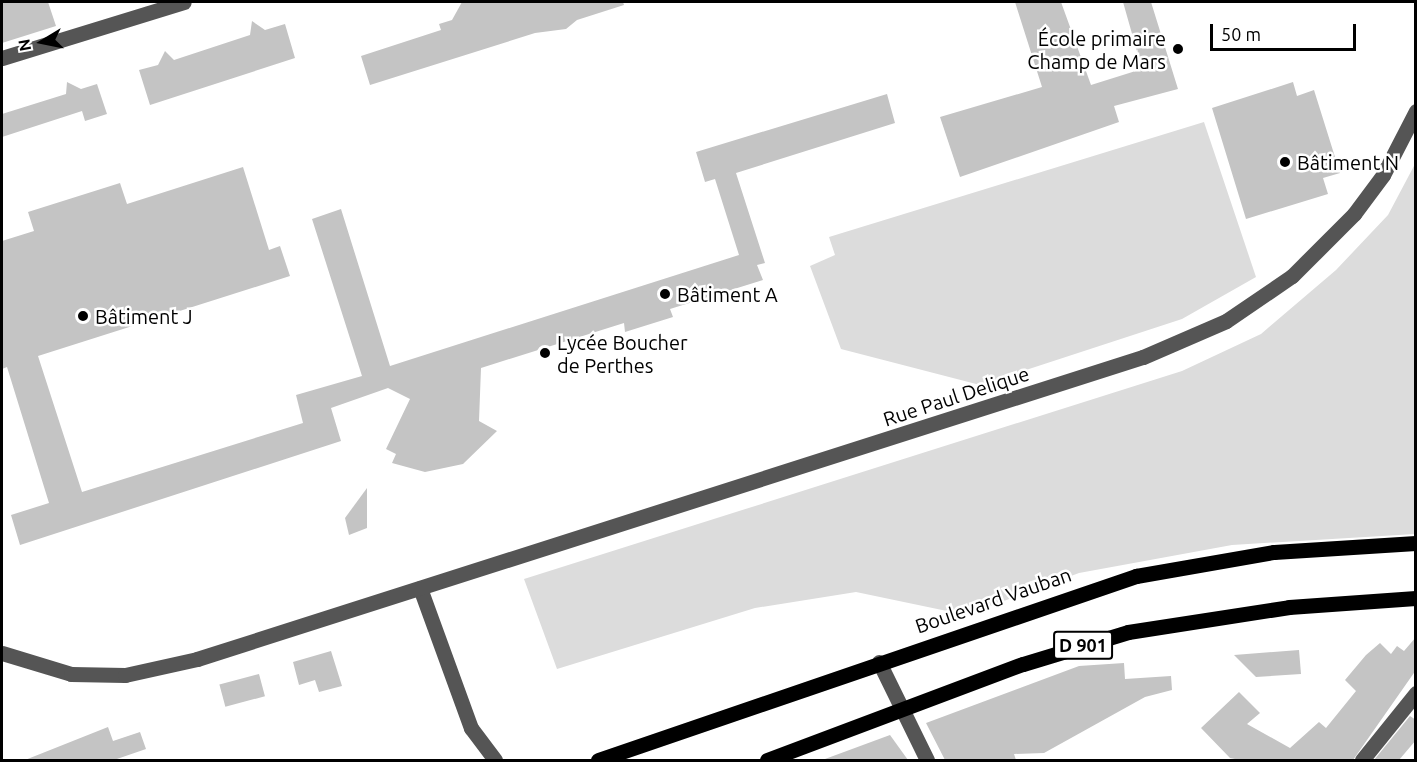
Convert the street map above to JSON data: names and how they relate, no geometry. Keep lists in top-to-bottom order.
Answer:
{
  "streets": {
    "main road": ["Boulevard Vauban", "D 901"],
    "street": ["Rue Paul Delique"]
  },
  "places": [
    "École primaire Champ de Mars",
    "Bâtiment N",
    "Bâtiment A",
    "Bâtiment J",
    "Lycée Boucher de Perthes"
  ],
  "scale_bar": "50 m",
  "north": "left"
}
